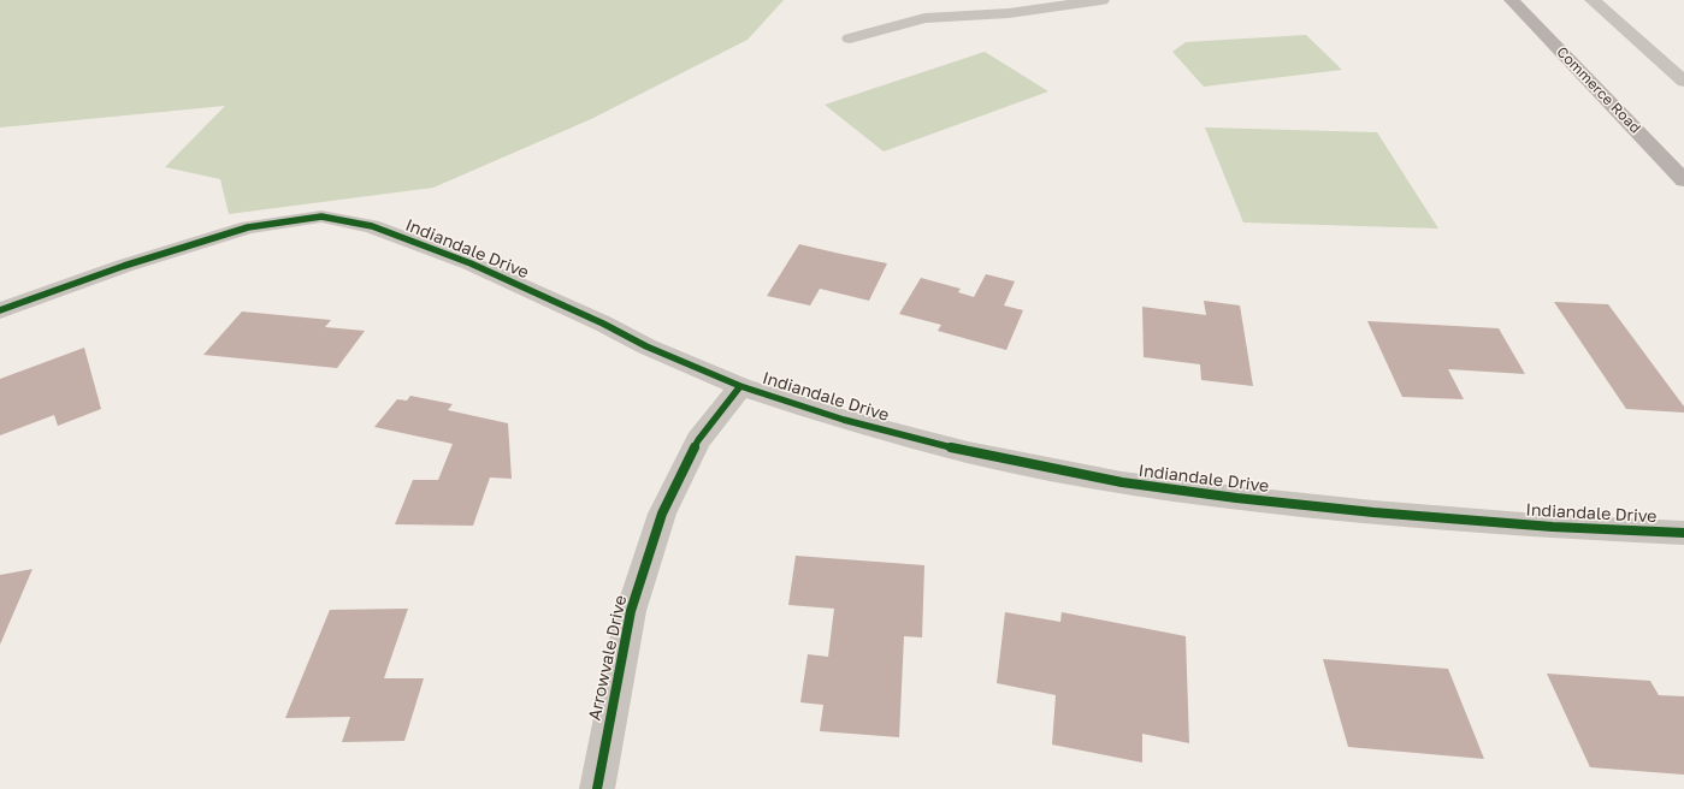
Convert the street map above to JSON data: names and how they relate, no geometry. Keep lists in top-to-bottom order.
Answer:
{
  "streets": {
    "main road": ["Commerce Road"],
    "street": ["Indiandale Drive", "Arrowvale Drive"]
  },
  "crossings": [
    ["Indiandale Drive", "Arrowvale Drive"]
  ]
}
